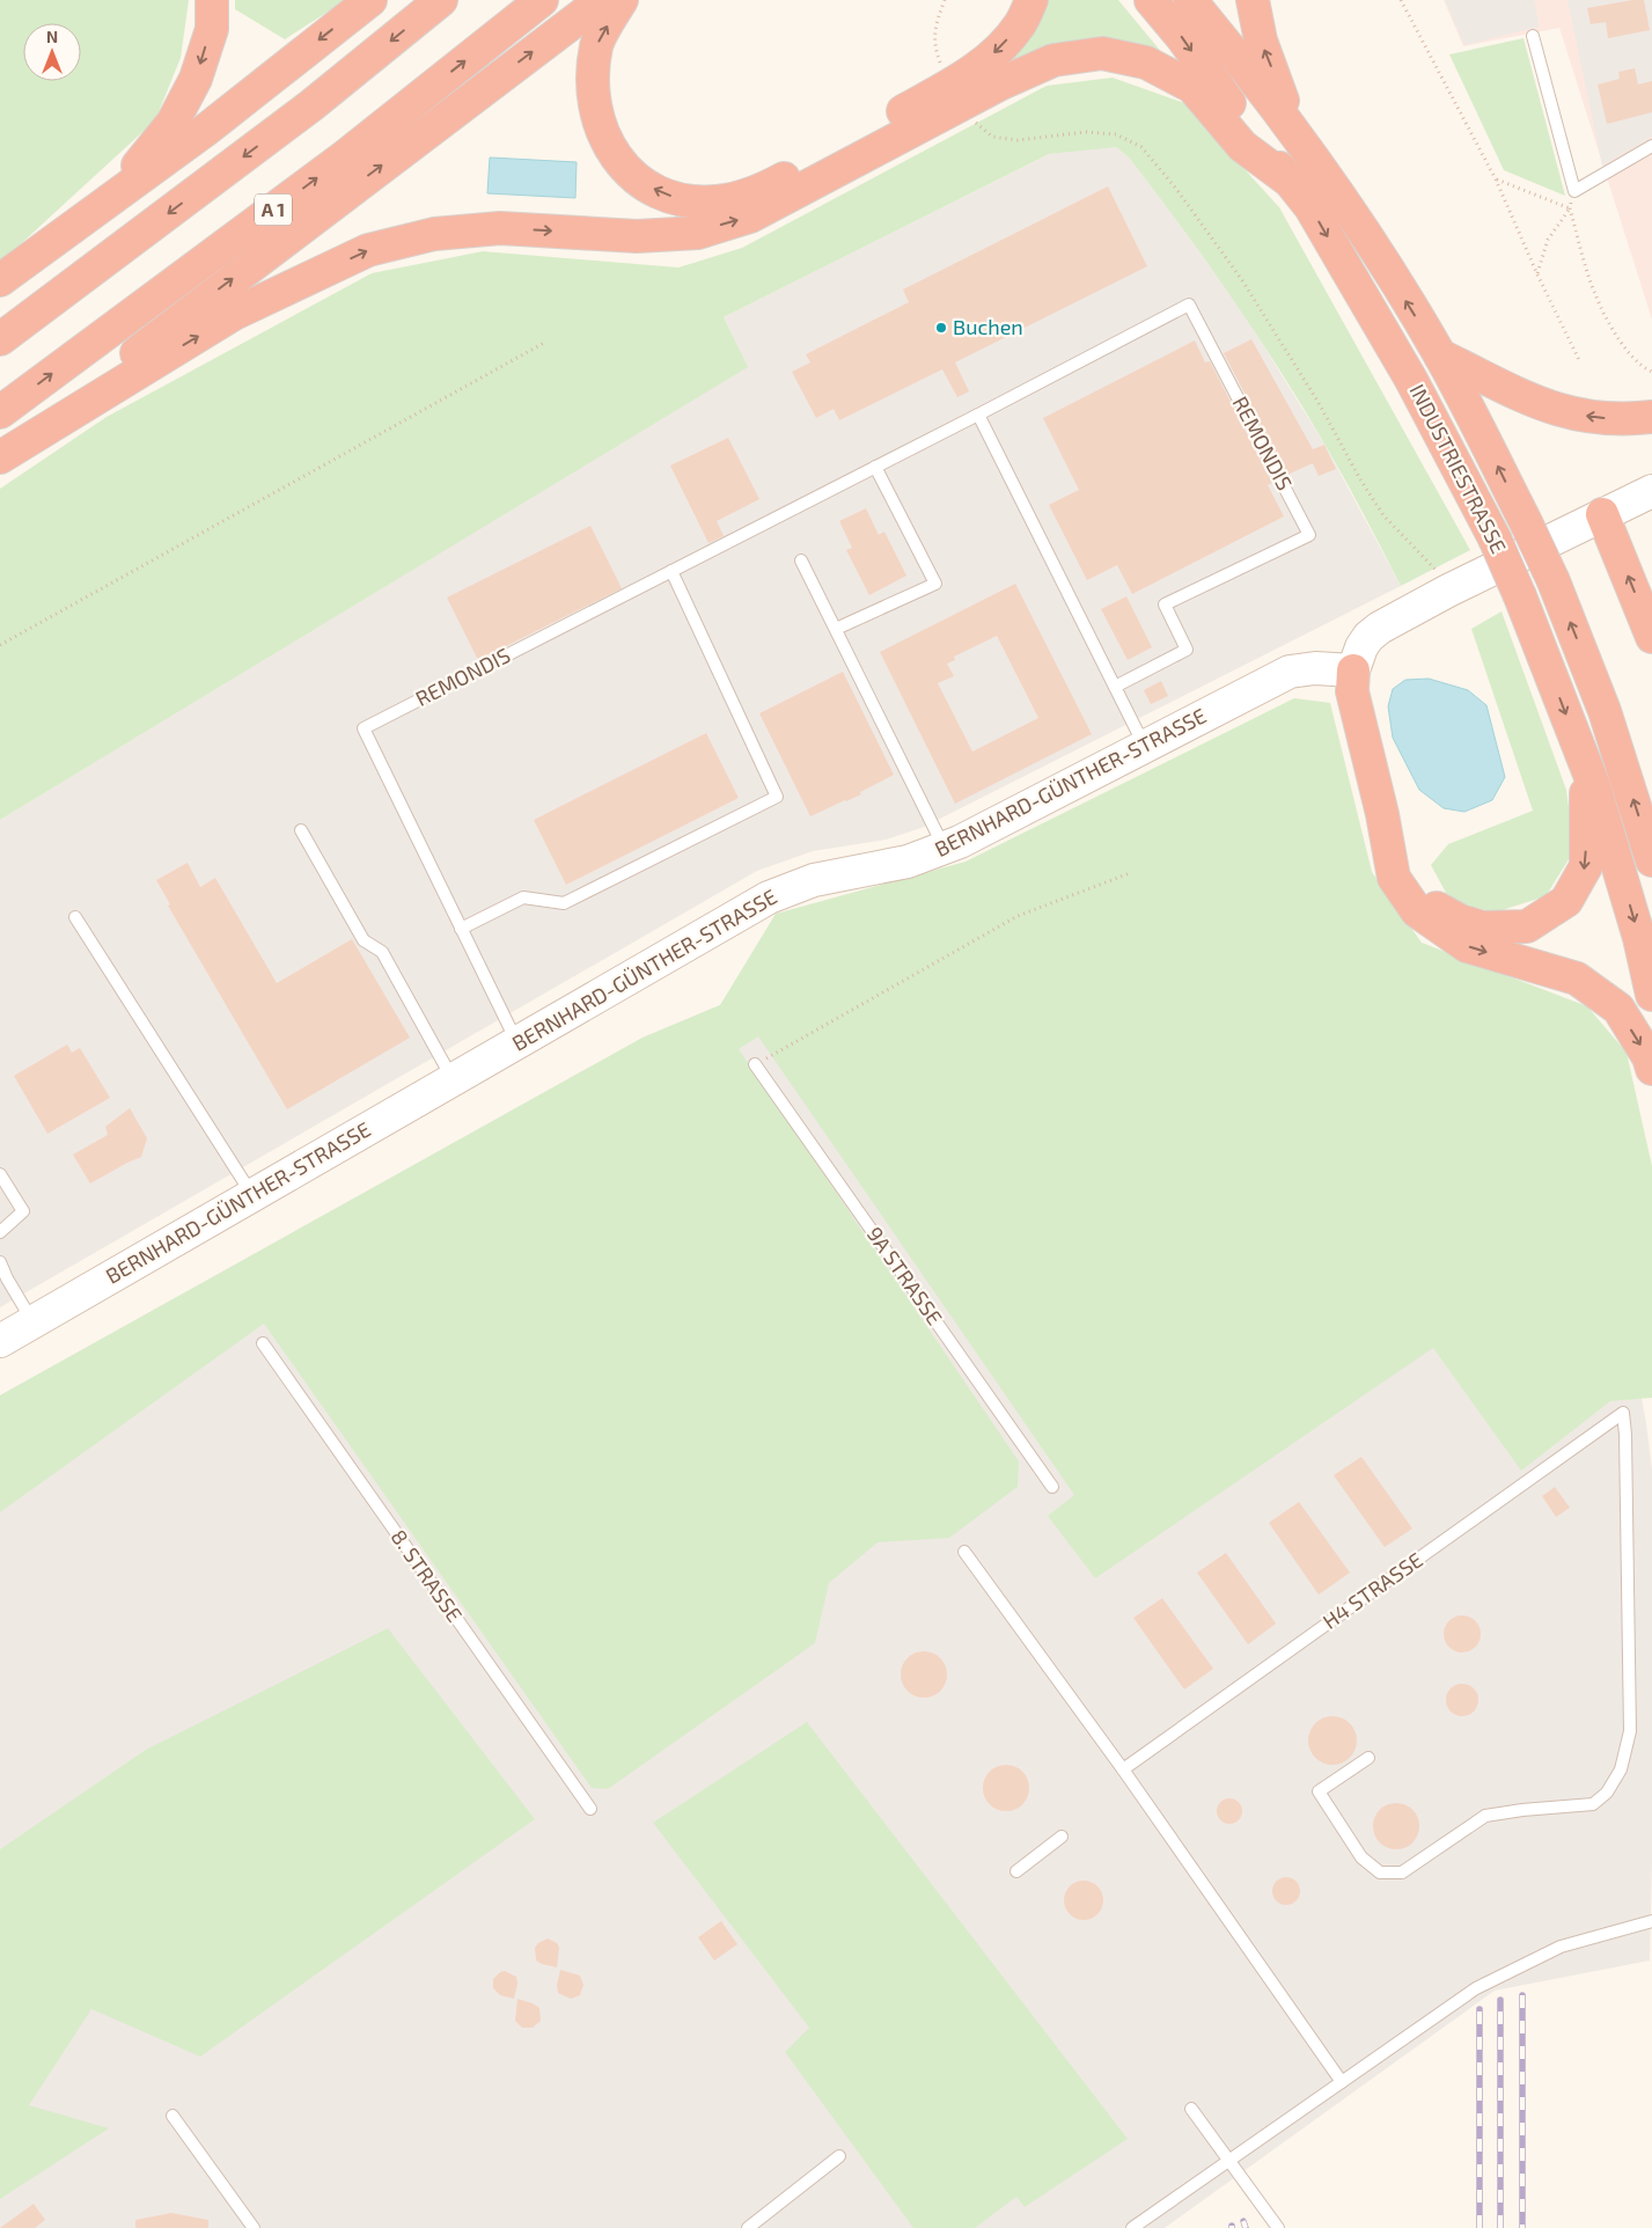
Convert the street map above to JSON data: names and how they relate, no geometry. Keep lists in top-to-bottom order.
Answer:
{
  "streets": {
    "highway": ["A 1", "INDUSTRIESTRASSE"],
    "street": ["BERNHARD-GÜNTHER-STRASSE"],
    "lane": [
      "REMONDIS",
      "9A STRASSE",
      "8. STRASSE",
      "H4 STRASSE"
    ]
  },
  "crossings": [
    ["REMONDIS", "BERNHARD-GÜNTHER-STRASSE"]
  ],
  "places": ["Buchen"],
  "north": "top"
}
